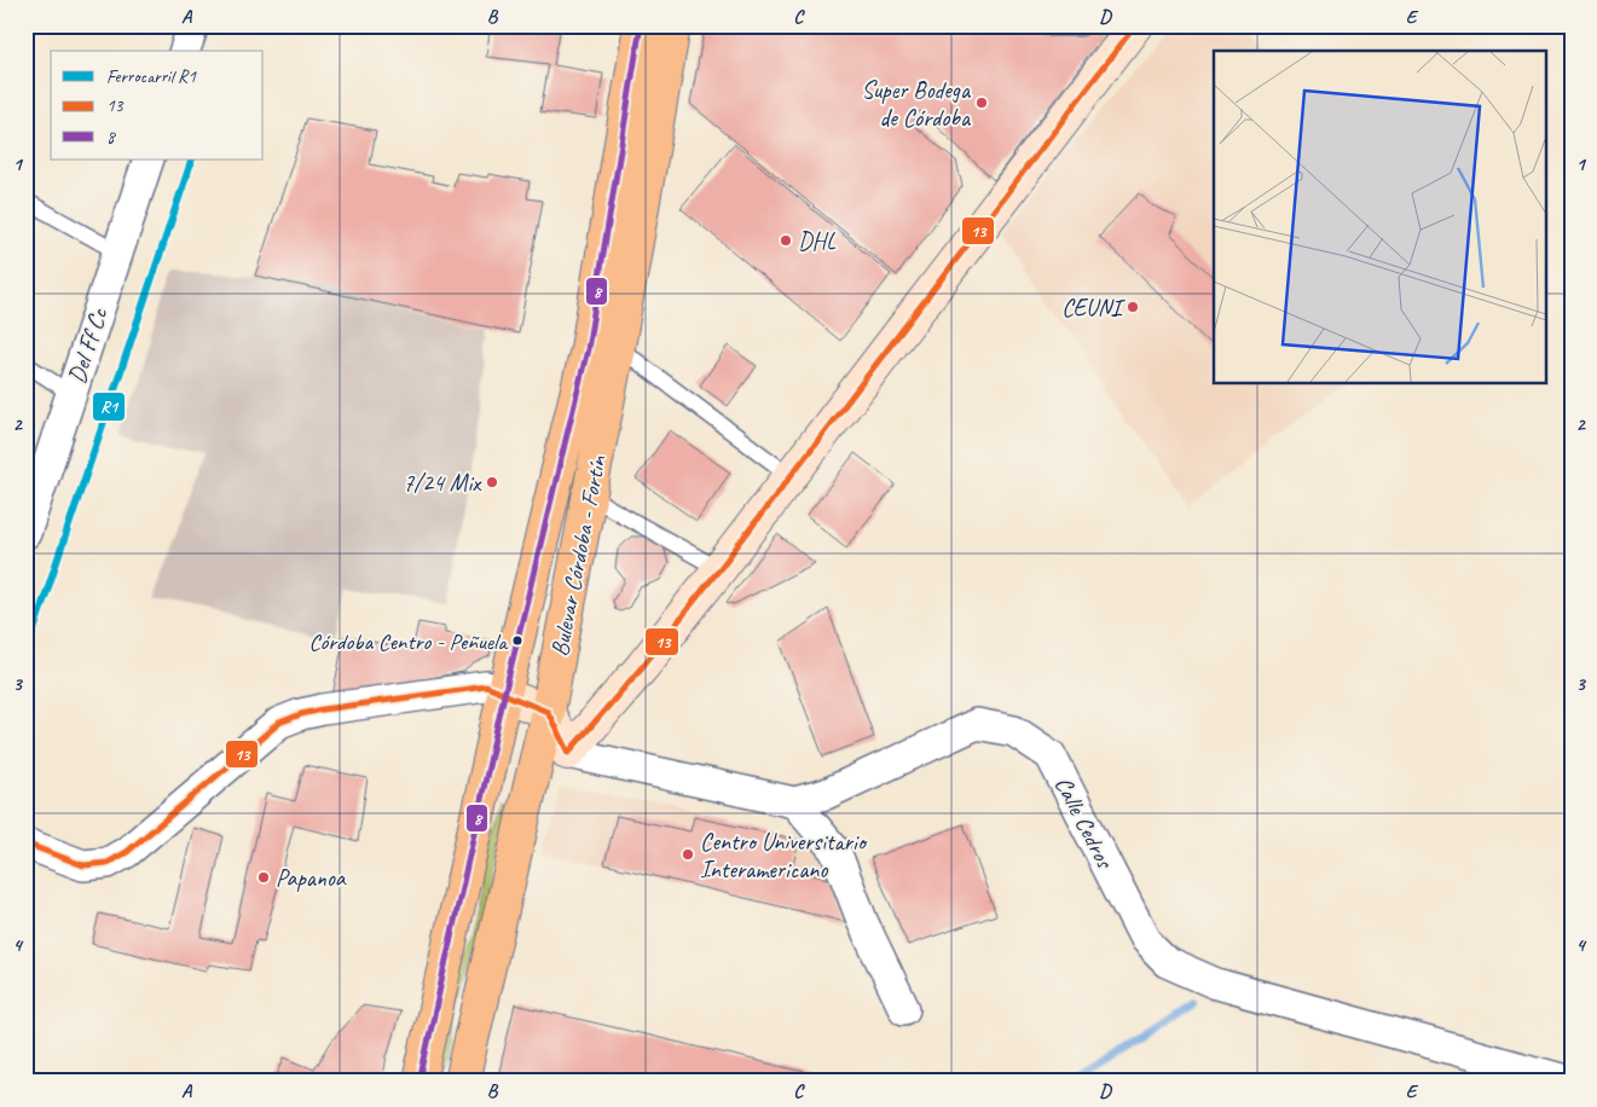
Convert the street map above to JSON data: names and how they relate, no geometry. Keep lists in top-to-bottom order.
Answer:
{
  "streets": {
    "main road": ["Bulevar Córdoba - Fortín"],
    "street": ["Del Ff Cc", "Calle Cedros"]
  },
  "places": [
    "Super Bodega de Córdoba",
    "DHL",
    "CEUNI",
    "7/24 Mix",
    "Córdoba Centro - Peñuela",
    "Centro Universitario Interamericano",
    "Papanoa"
  ],
  "lines": ["transit line 13", "transit line 8", "rail line R1"],
  "legend": ["Ferrocarril R1", "13", "8"],
  "grid": {
    "columns": [
      "A",
      "B",
      "C",
      "D",
      "E"
    ],
    "rows": [
      "1",
      "2",
      "3",
      "4"
    ]
  }
}
